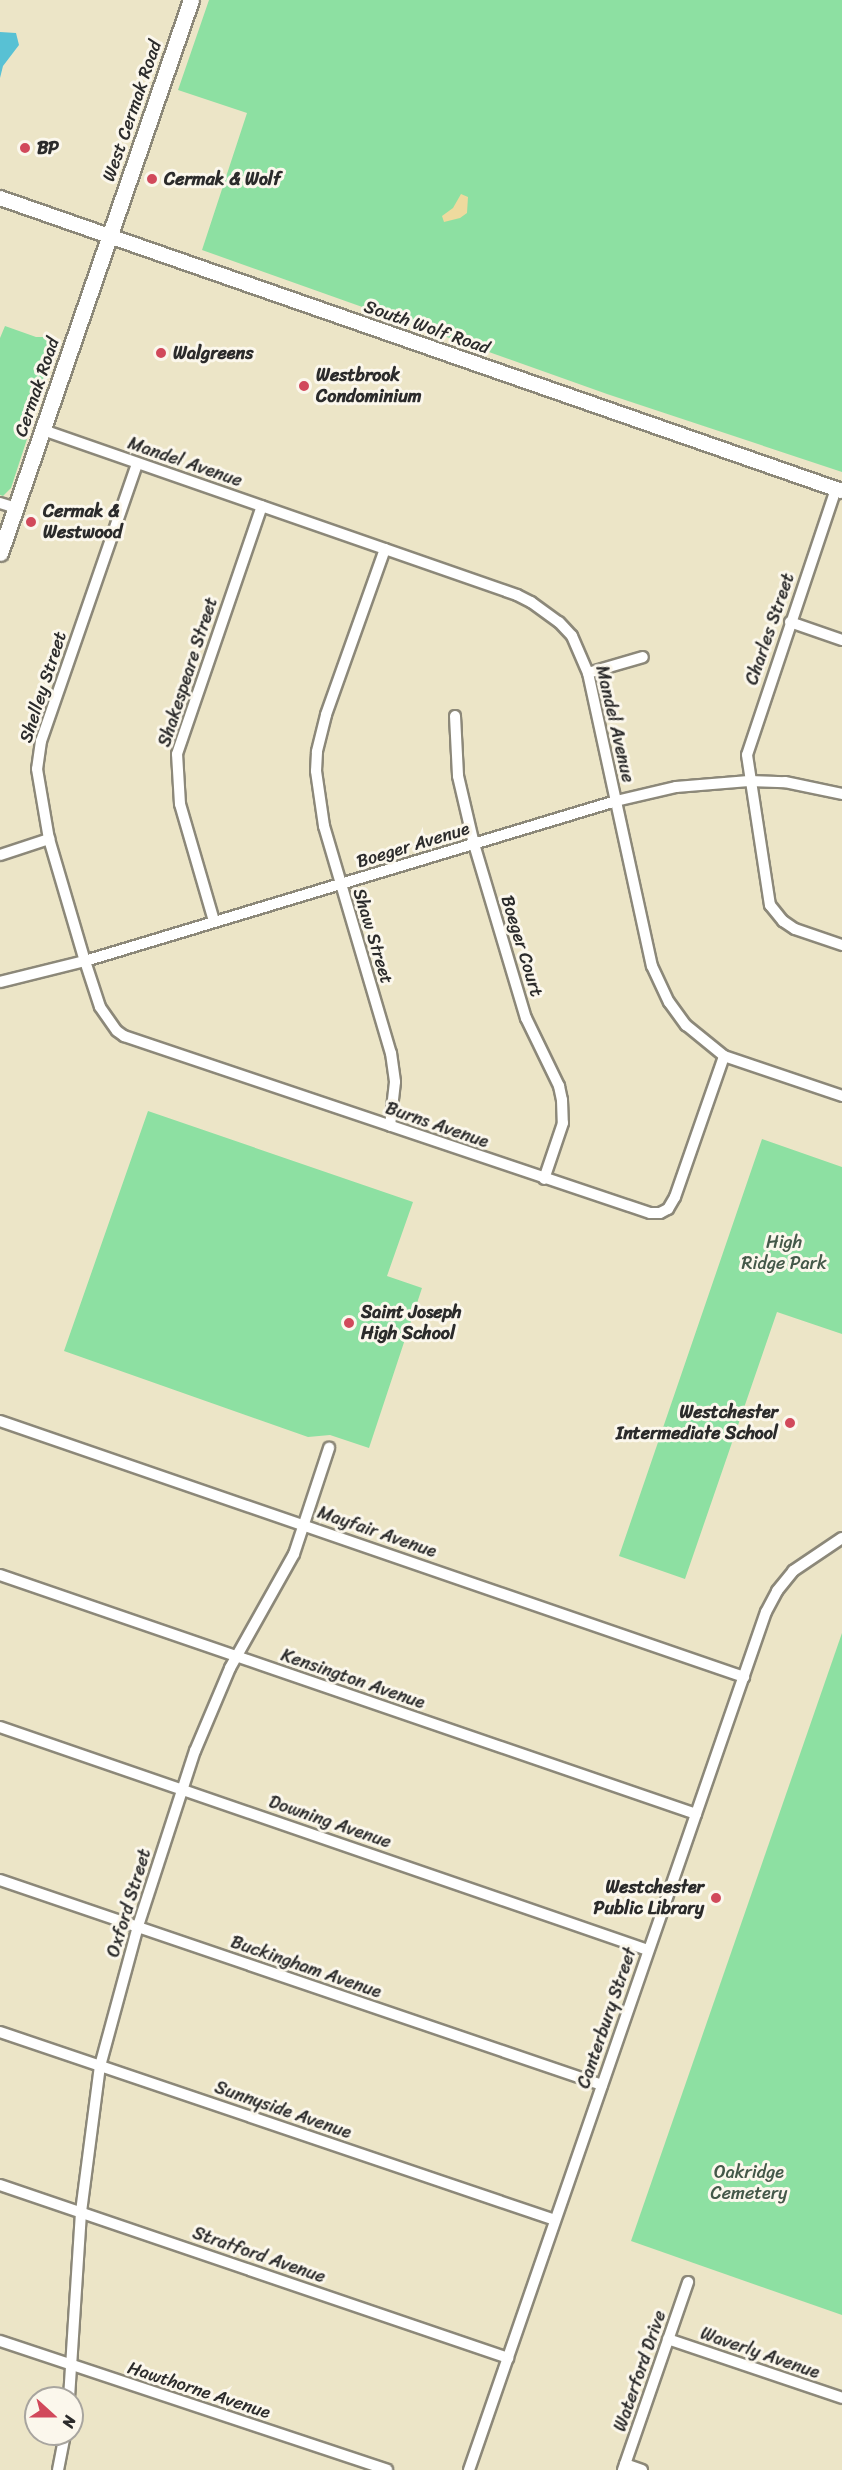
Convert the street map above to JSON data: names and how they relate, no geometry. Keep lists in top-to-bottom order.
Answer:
{
  "streets": {
    "main road": ["West Cermak Road", "South Wolf Road", "Cermak Road"],
    "street": [
      "Mandel Avenue",
      "Charles Street",
      "Shakespeare Street",
      "Shelley Street",
      "Boeger Avenue",
      "Shaw Street",
      "Boeger Court",
      "Burns Avenue",
      "Mayfair Avenue",
      "Kensington Avenue",
      "Downing Avenue",
      "Oxford Street",
      "Buckingham Avenue",
      "Canterbury Street",
      "Sunnyside Avenue",
      "Stratford Avenue",
      "Waverly Avenue",
      "Waterford Drive",
      "Hawthorne Avenue"
    ]
  },
  "crossings": [
    ["West Cermak Road", "South Wolf Road"],
    ["West Cermak Road", "Cermak Road"],
    ["South Wolf Road", "Cermak Road"],
    ["South Wolf Road", "Charles Street"],
    ["Cermak Road", "Mandel Avenue"],
    ["Mandel Avenue", "Shakespeare Street"],
    ["Mandel Avenue", "Shelley Street"],
    ["Mandel Avenue", "Boeger Avenue"],
    ["Mandel Avenue", "Shaw Street"],
    ["Mandel Avenue", "Burns Avenue"],
    ["Charles Street", "Boeger Avenue"],
    ["Shakespeare Street", "Boeger Avenue"],
    ["Shelley Street", "Boeger Avenue"],
    ["Shelley Street", "Burns Avenue"],
    ["Boeger Avenue", "Shaw Street"],
    ["Boeger Avenue", "Boeger Court"],
    ["Boeger Avenue", "Burns Avenue"],
    ["Shaw Street", "Burns Avenue"],
    ["Boeger Court", "Burns Avenue"],
    ["Mayfair Avenue", "Oxford Street"],
    ["Mayfair Avenue", "Canterbury Street"],
    ["Kensington Avenue", "Oxford Street"],
    ["Kensington Avenue", "Canterbury Street"],
    ["Downing Avenue", "Oxford Street"],
    ["Downing Avenue", "Canterbury Street"],
    ["Oxford Street", "Buckingham Avenue"],
    ["Oxford Street", "Sunnyside Avenue"],
    ["Oxford Street", "Stratford Avenue"],
    ["Oxford Street", "Hawthorne Avenue"],
    ["Buckingham Avenue", "Canterbury Street"],
    ["Canterbury Street", "Sunnyside Avenue"],
    ["Canterbury Street", "Stratford Avenue"],
    ["Waverly Avenue", "Waterford Drive"]
  ],
  "parks": ["High Ridge Park", "Oakridge Cemetery"],
  "places": [
    "BP",
    "Cermak & Wolf",
    "Walgreens",
    "Westbrook Condominium",
    "Cermak & Westwood",
    "Saint Joseph High School",
    "Westchester Intermediate School",
    "Westchester Public Library"
  ],
  "north": "right"
}
